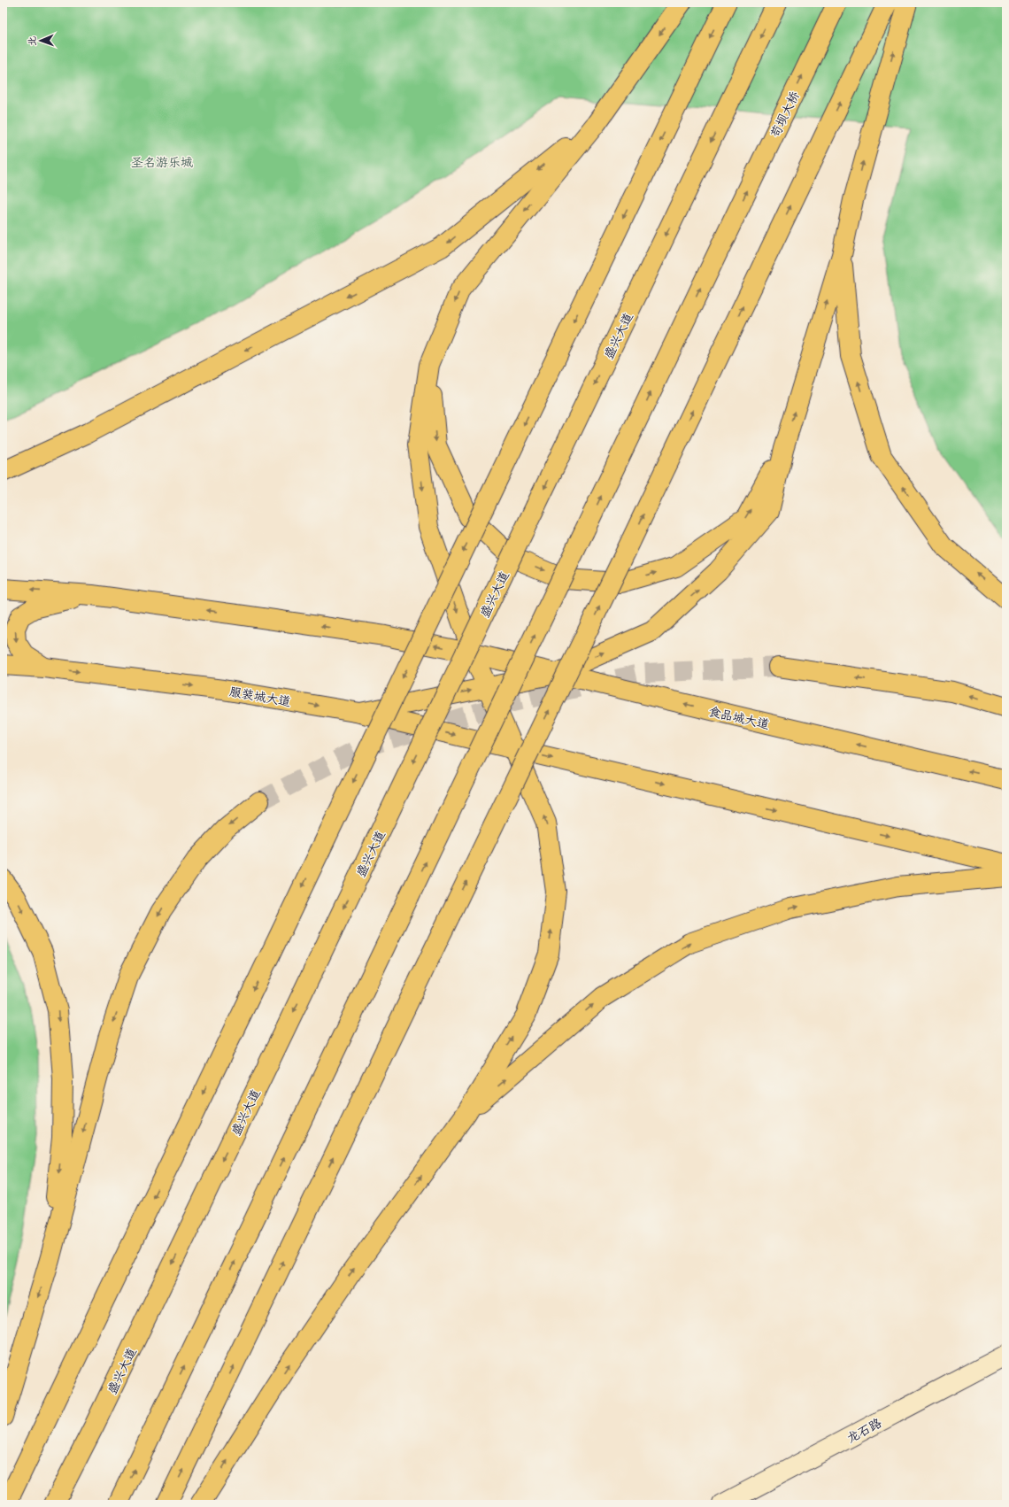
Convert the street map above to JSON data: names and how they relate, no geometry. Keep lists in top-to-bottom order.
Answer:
{
  "streets": {
    "main road": [
      "苟坝大桥",
      "盛兴大道",
      "服装城大道",
      "食品城大道"
    ],
    "street": ["龙石路"]
  },
  "parks": ["圣名游乐城"],
  "north": "left"
}
